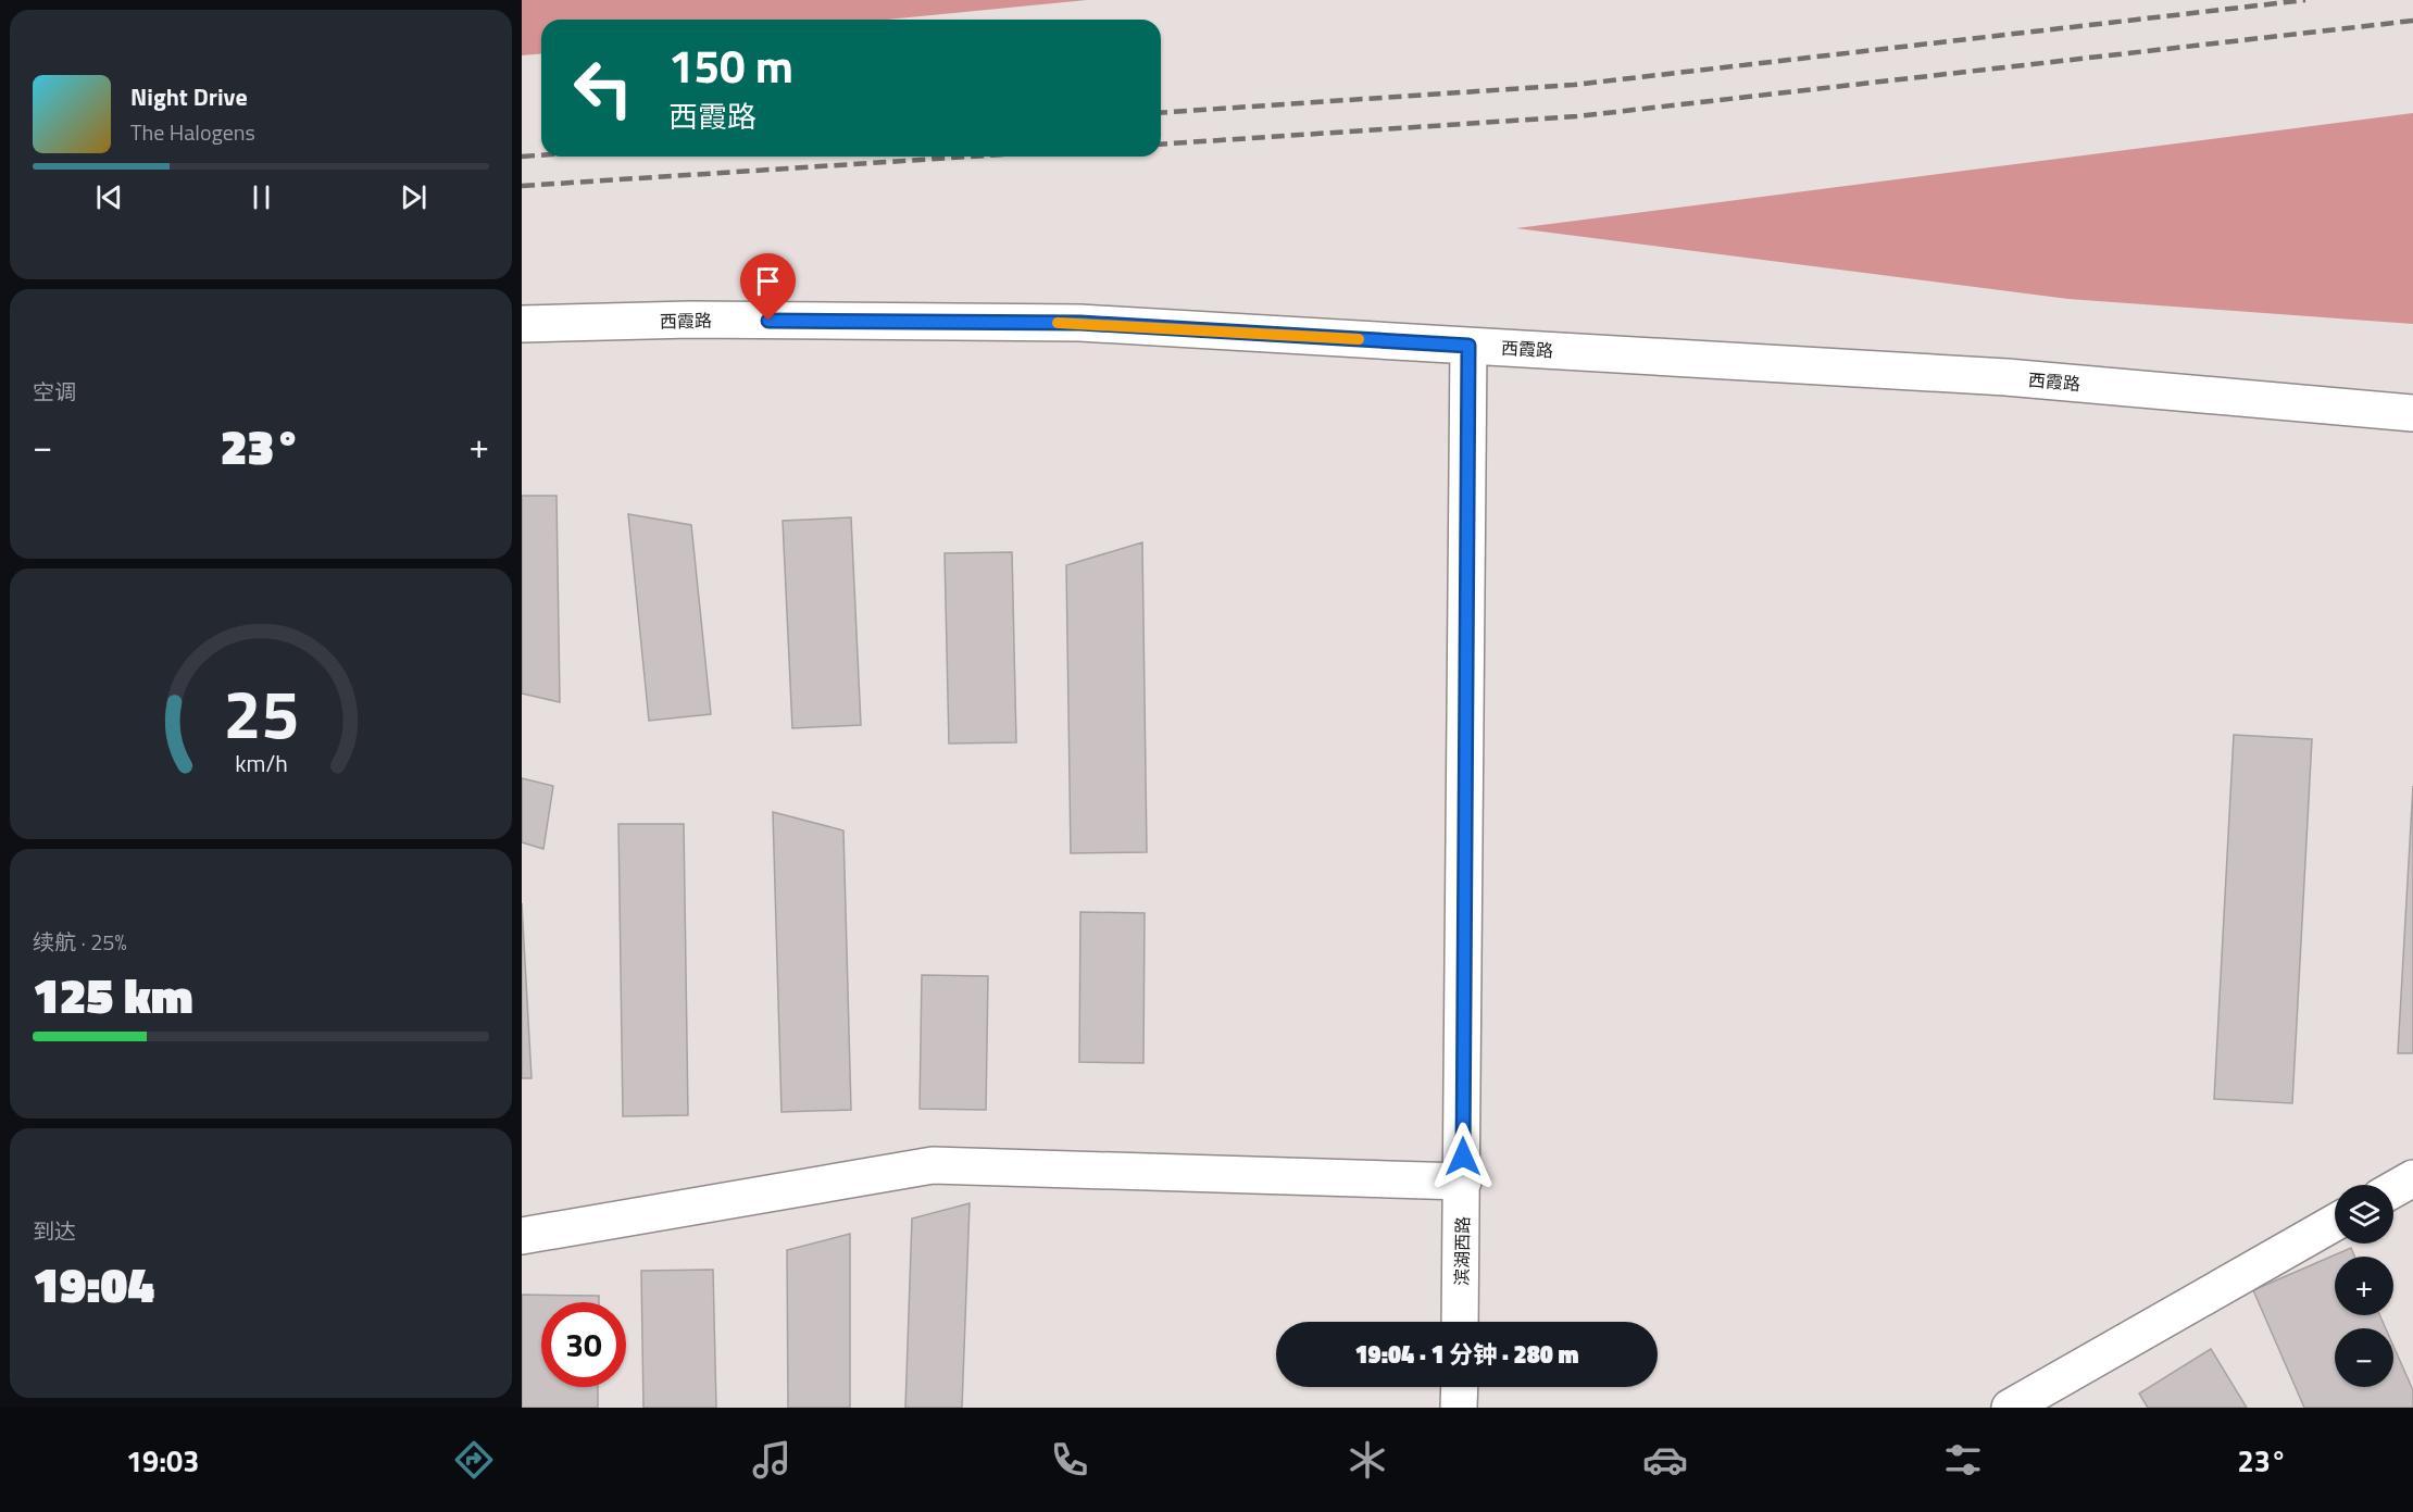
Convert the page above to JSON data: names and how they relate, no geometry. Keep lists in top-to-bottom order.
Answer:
{
  "streets": {
    "street": ["西霞路", "滨湖西路"]
  },
  "crossings": [
    ["西霞路", "滨湖西路"]
  ],
  "page": {
    "turn": ["150 m", "西霞路"],
    "song": ["Night Drive", "The Halogens"],
    "tile": [
      "空调",
      ["续航 · 25%", "125 km"],
      ["到达", "19:04"]
    ],
    "heat": ["−", "23°", "+"],
    "map_buttons": ["+", "−"],
    "limit": "30",
    "trip": "19:04 · 1 分钟 · 280 m",
    "tabs": ["19:03", "23°"],
    "gauge": ["25", "km/h"]
  }
}
